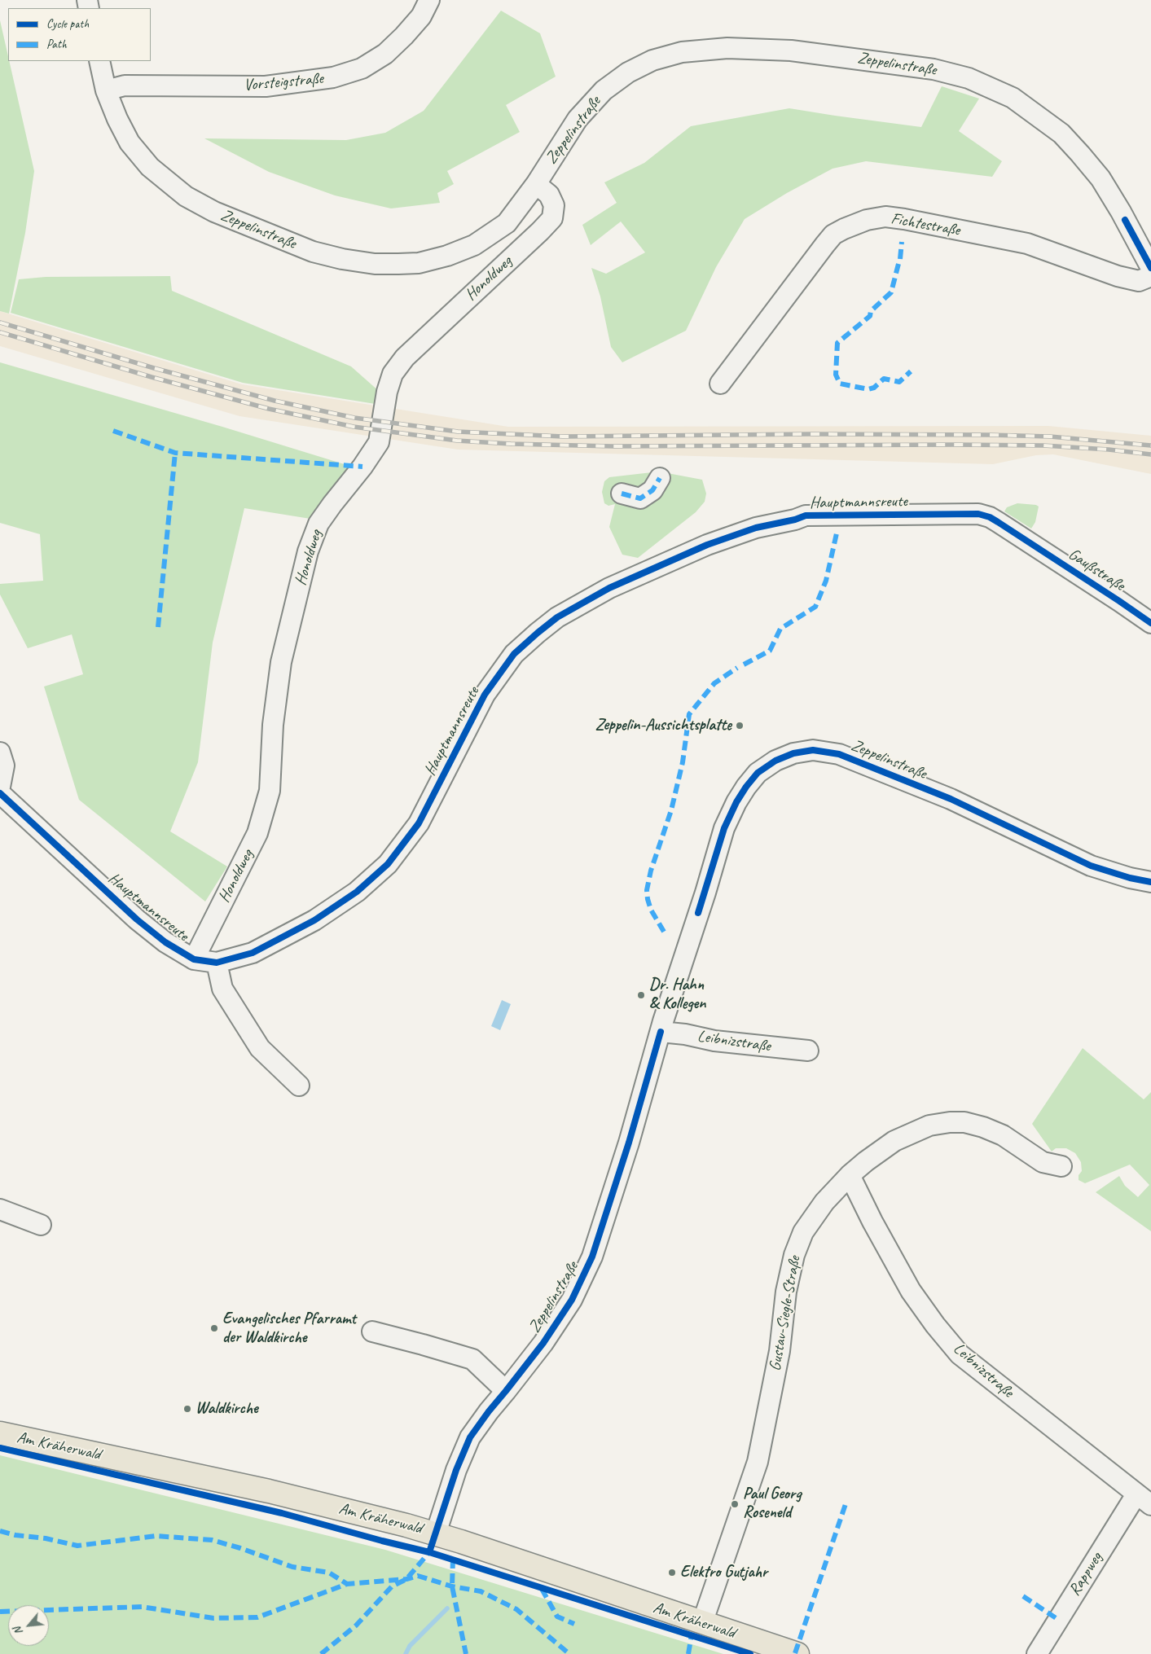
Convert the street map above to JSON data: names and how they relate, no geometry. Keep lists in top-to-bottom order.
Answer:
{
  "streets": {
    "main road": ["Am Kräherwald"],
    "street": [
      "Zeppelinstraße",
      "Vorsteigstraße",
      "Fichtestraße",
      "Honoldweg",
      "Hauptmannsreute",
      "Gaußstraße",
      "Leibnizstraße",
      "Gustav-Siegle-Straße",
      "Rappweg"
    ]
  },
  "crossings": [
    ["Zeppelinstraße", "Vorsteigstraße"],
    ["Zeppelinstraße", "Honoldweg"],
    ["Zeppelinstraße", "Leibnizstraße"],
    ["Zeppelinstraße", "Am Kräherwald"],
    ["Honoldweg", "Hauptmannsreute"],
    ["Hauptmannsreute", "Gaußstraße"],
    ["Leibnizstraße", "Gustav-Siegle-Straße"],
    ["Leibnizstraße", "Rappweg"],
    ["Gustav-Siegle-Straße", "Am Kräherwald"]
  ],
  "places": [
    "Zeppelin-Aussichtsplatte",
    "Dr. Hahn & Kollegen",
    "Evangelisches Pfarramt der Waldkirche",
    "Waldkirche",
    "Paul Georg Roseneld",
    "Elektro Gutjahr"
  ],
  "legend": ["Cycle path", "Path"],
  "north": "bottom left"
}
